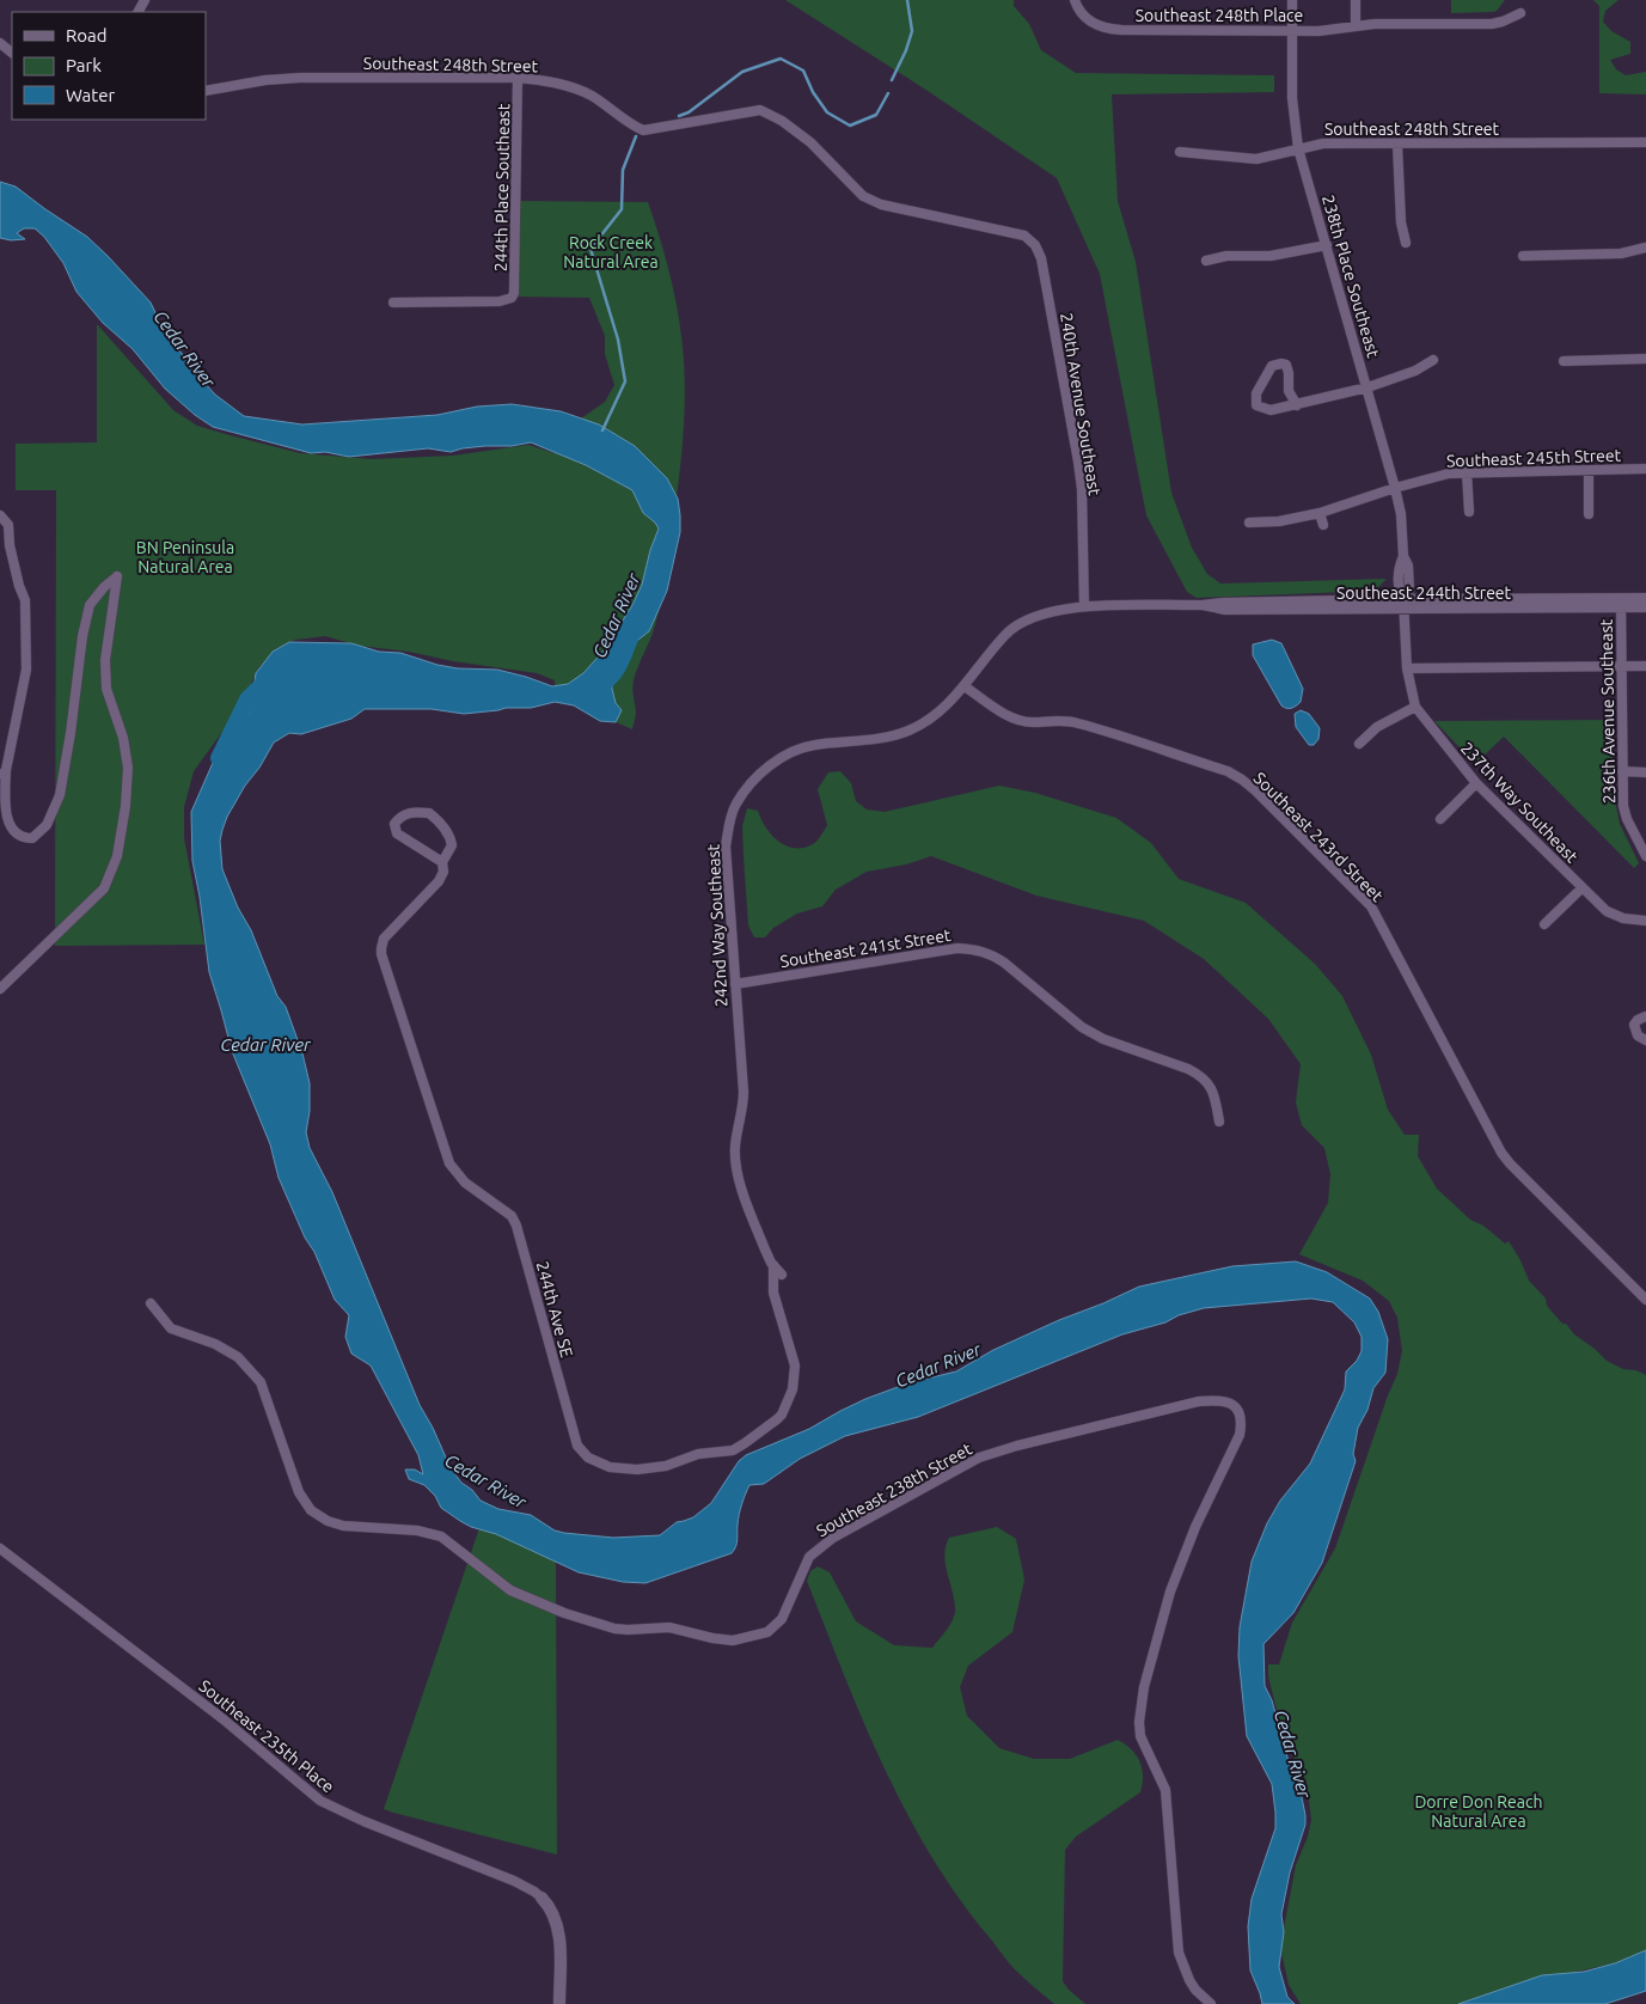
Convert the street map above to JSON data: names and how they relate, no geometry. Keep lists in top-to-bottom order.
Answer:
{
  "streets": {
    "street": [
      "Southeast 248th Place",
      "Southeast 248th Street",
      "244th Place Southeast",
      "238th Place Southeast",
      "240th Avenue Southeast",
      "Southeast 245th Street",
      "Southeast 244th Street",
      "236th Avenue Southeast",
      "237th Way Southeast",
      "Southeast 243rd Street",
      "242nd Way Southeast",
      "Southeast 241st Street",
      "244th Ave SE",
      "Southeast 238th Street",
      "Southeast 235th Place"
    ]
  },
  "crossings": [
    ["Southeast 248th Place", "238th Place Southeast"],
    ["Southeast 248th Street", "244th Place Southeast"],
    ["Southeast 248th Street", "238th Place Southeast"],
    ["Southeast 248th Street", "240th Avenue Southeast"],
    ["238th Place Southeast", "Southeast 245th Street"],
    ["238th Place Southeast", "Southeast 244th Street"],
    ["238th Place Southeast", "237th Way Southeast"],
    ["240th Avenue Southeast", "Southeast 244th Street"],
    ["Southeast 244th Street", "236th Avenue Southeast"],
    ["Southeast 244th Street", "242nd Way Southeast"],
    ["Southeast 243rd Street", "242nd Way Southeast"],
    ["242nd Way Southeast", "Southeast 241st Street"],
    ["242nd Way Southeast", "244th Ave SE"]
  ],
  "water": ["Cedar River"],
  "parks": ["Rock Creek Natural Area", "BN Peninsula Natural Area", "Dorre Don Reach Natural Area"],
  "legend": ["Road", "Park", "Water"]
}
